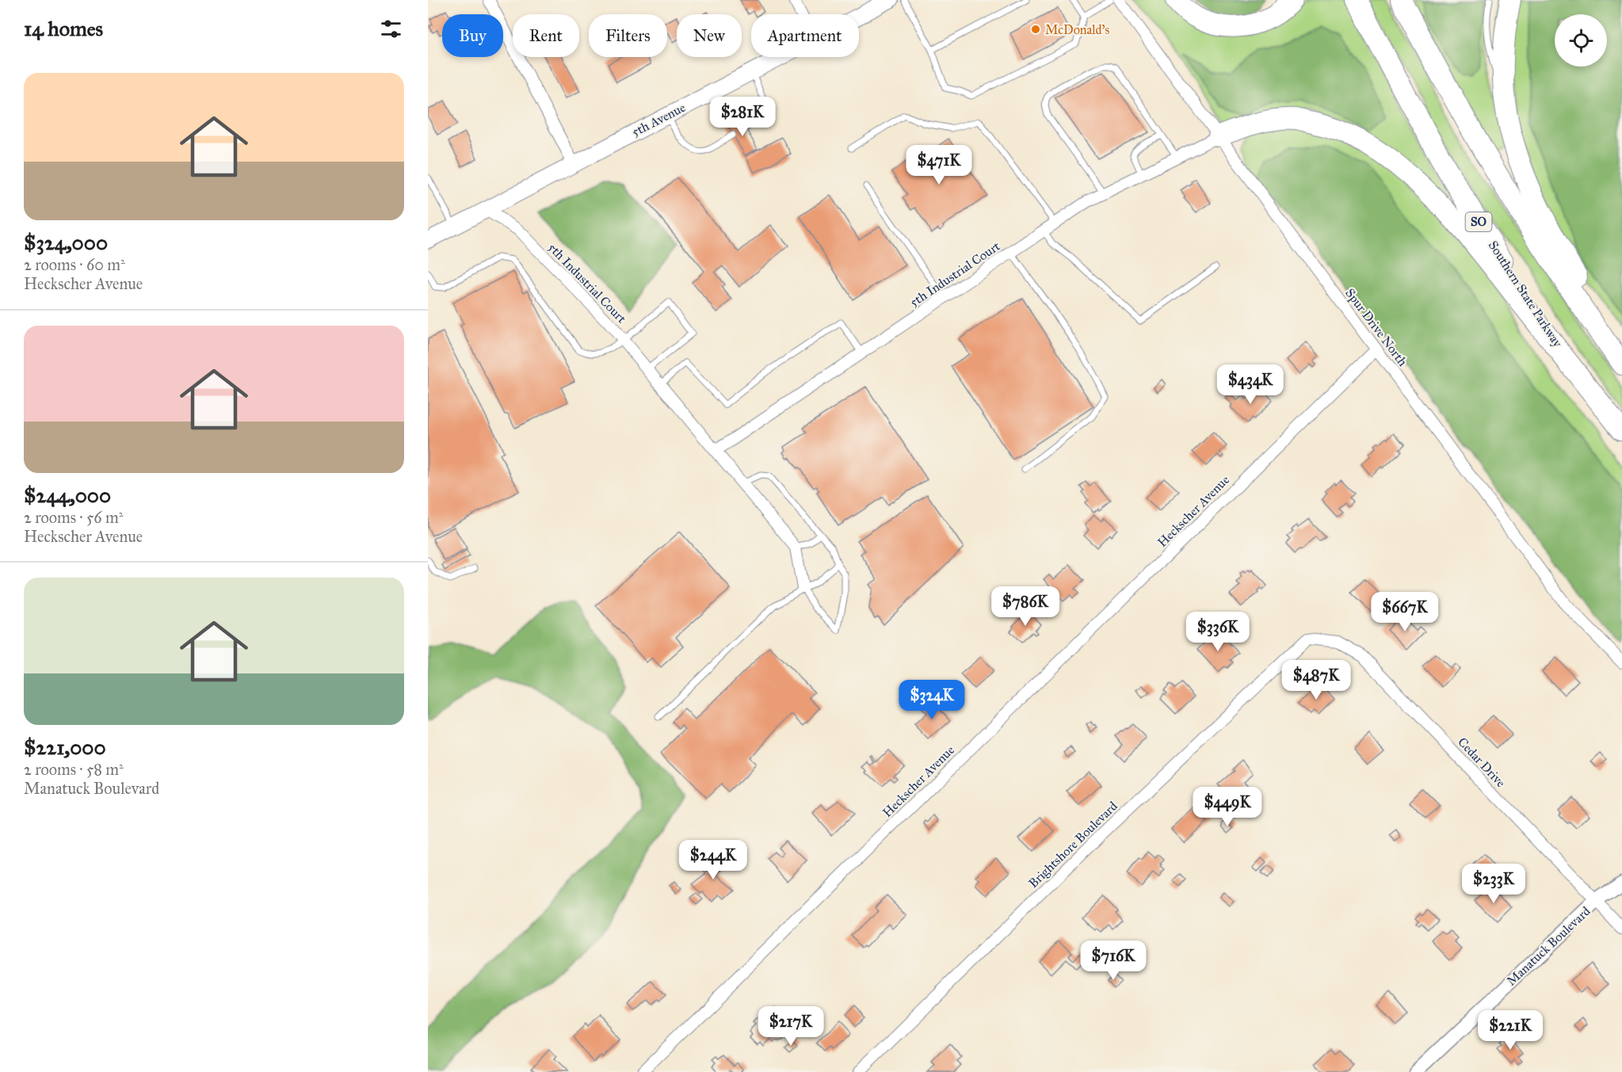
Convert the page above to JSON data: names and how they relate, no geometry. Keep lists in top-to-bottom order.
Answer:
{
  "streets": {
    "highway": ["SO", "Southern State Parkway"],
    "main road": ["5th Avenue"],
    "street": [
      "5th Industrial Court",
      "Spur Drive North",
      "Heckscher Avenue",
      "Cedar Drive",
      "Brightshore Boulevard",
      "Manatuck Boulevard"
    ]
  },
  "crossings": [
    ["5th Avenue", "5th Industrial Court"],
    ["5th Industrial Court", "Spur Drive North"],
    ["Spur Drive North", "Heckscher Avenue"],
    ["Cedar Drive", "Brightshore Boulevard"],
    ["Cedar Drive", "Manatuck Boulevard"]
  ],
  "places": ["McDonald's"],
  "page": {
    "heading": "14 homes",
    "chip": [
      "Buy",
      "Rent",
      "Filters",
      "New",
      "Apartment"
    ],
    "list": [
      {
        "name": "$324,000",
        "note": "2 rooms · 60 m² · Heckscher Avenue"
      },
      {
        "name": "$244,000",
        "note": "2 rooms · 56 m² · Heckscher Avenue"
      },
      {
        "name": "$221,000",
        "note": "2 rooms · 58 m² · Manatuck Boulevard"
      }
    ],
    "price": [
      "$281K",
      "$471K",
      "$434K",
      "$786K",
      "$667K",
      "$336K",
      "$487K",
      "$324K",
      "$449K",
      "$244K",
      "$233K",
      "$716K",
      "$217K",
      "$221K"
    ]
  }
}
